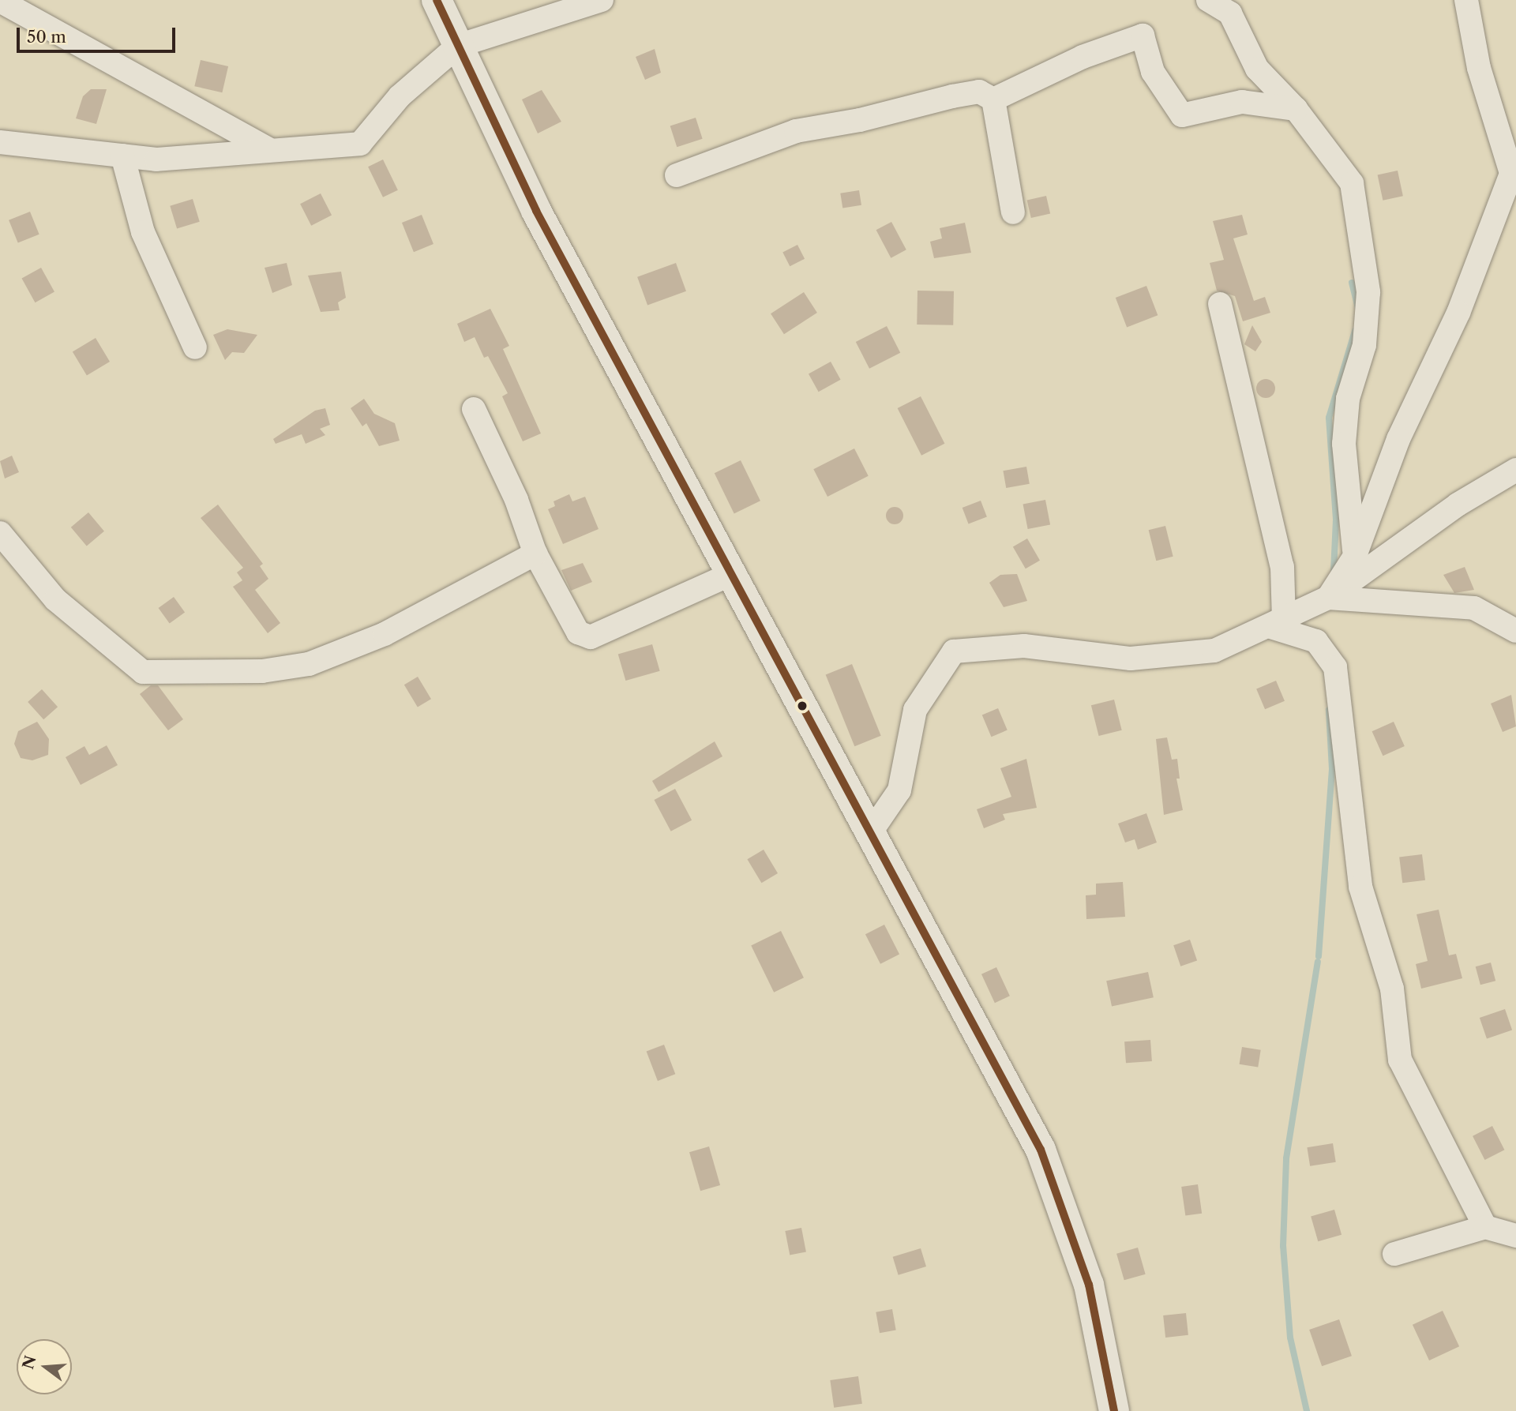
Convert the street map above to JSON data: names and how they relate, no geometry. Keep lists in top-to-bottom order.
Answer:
{
  "scale_bar": "50 m",
  "north": "left"
}
